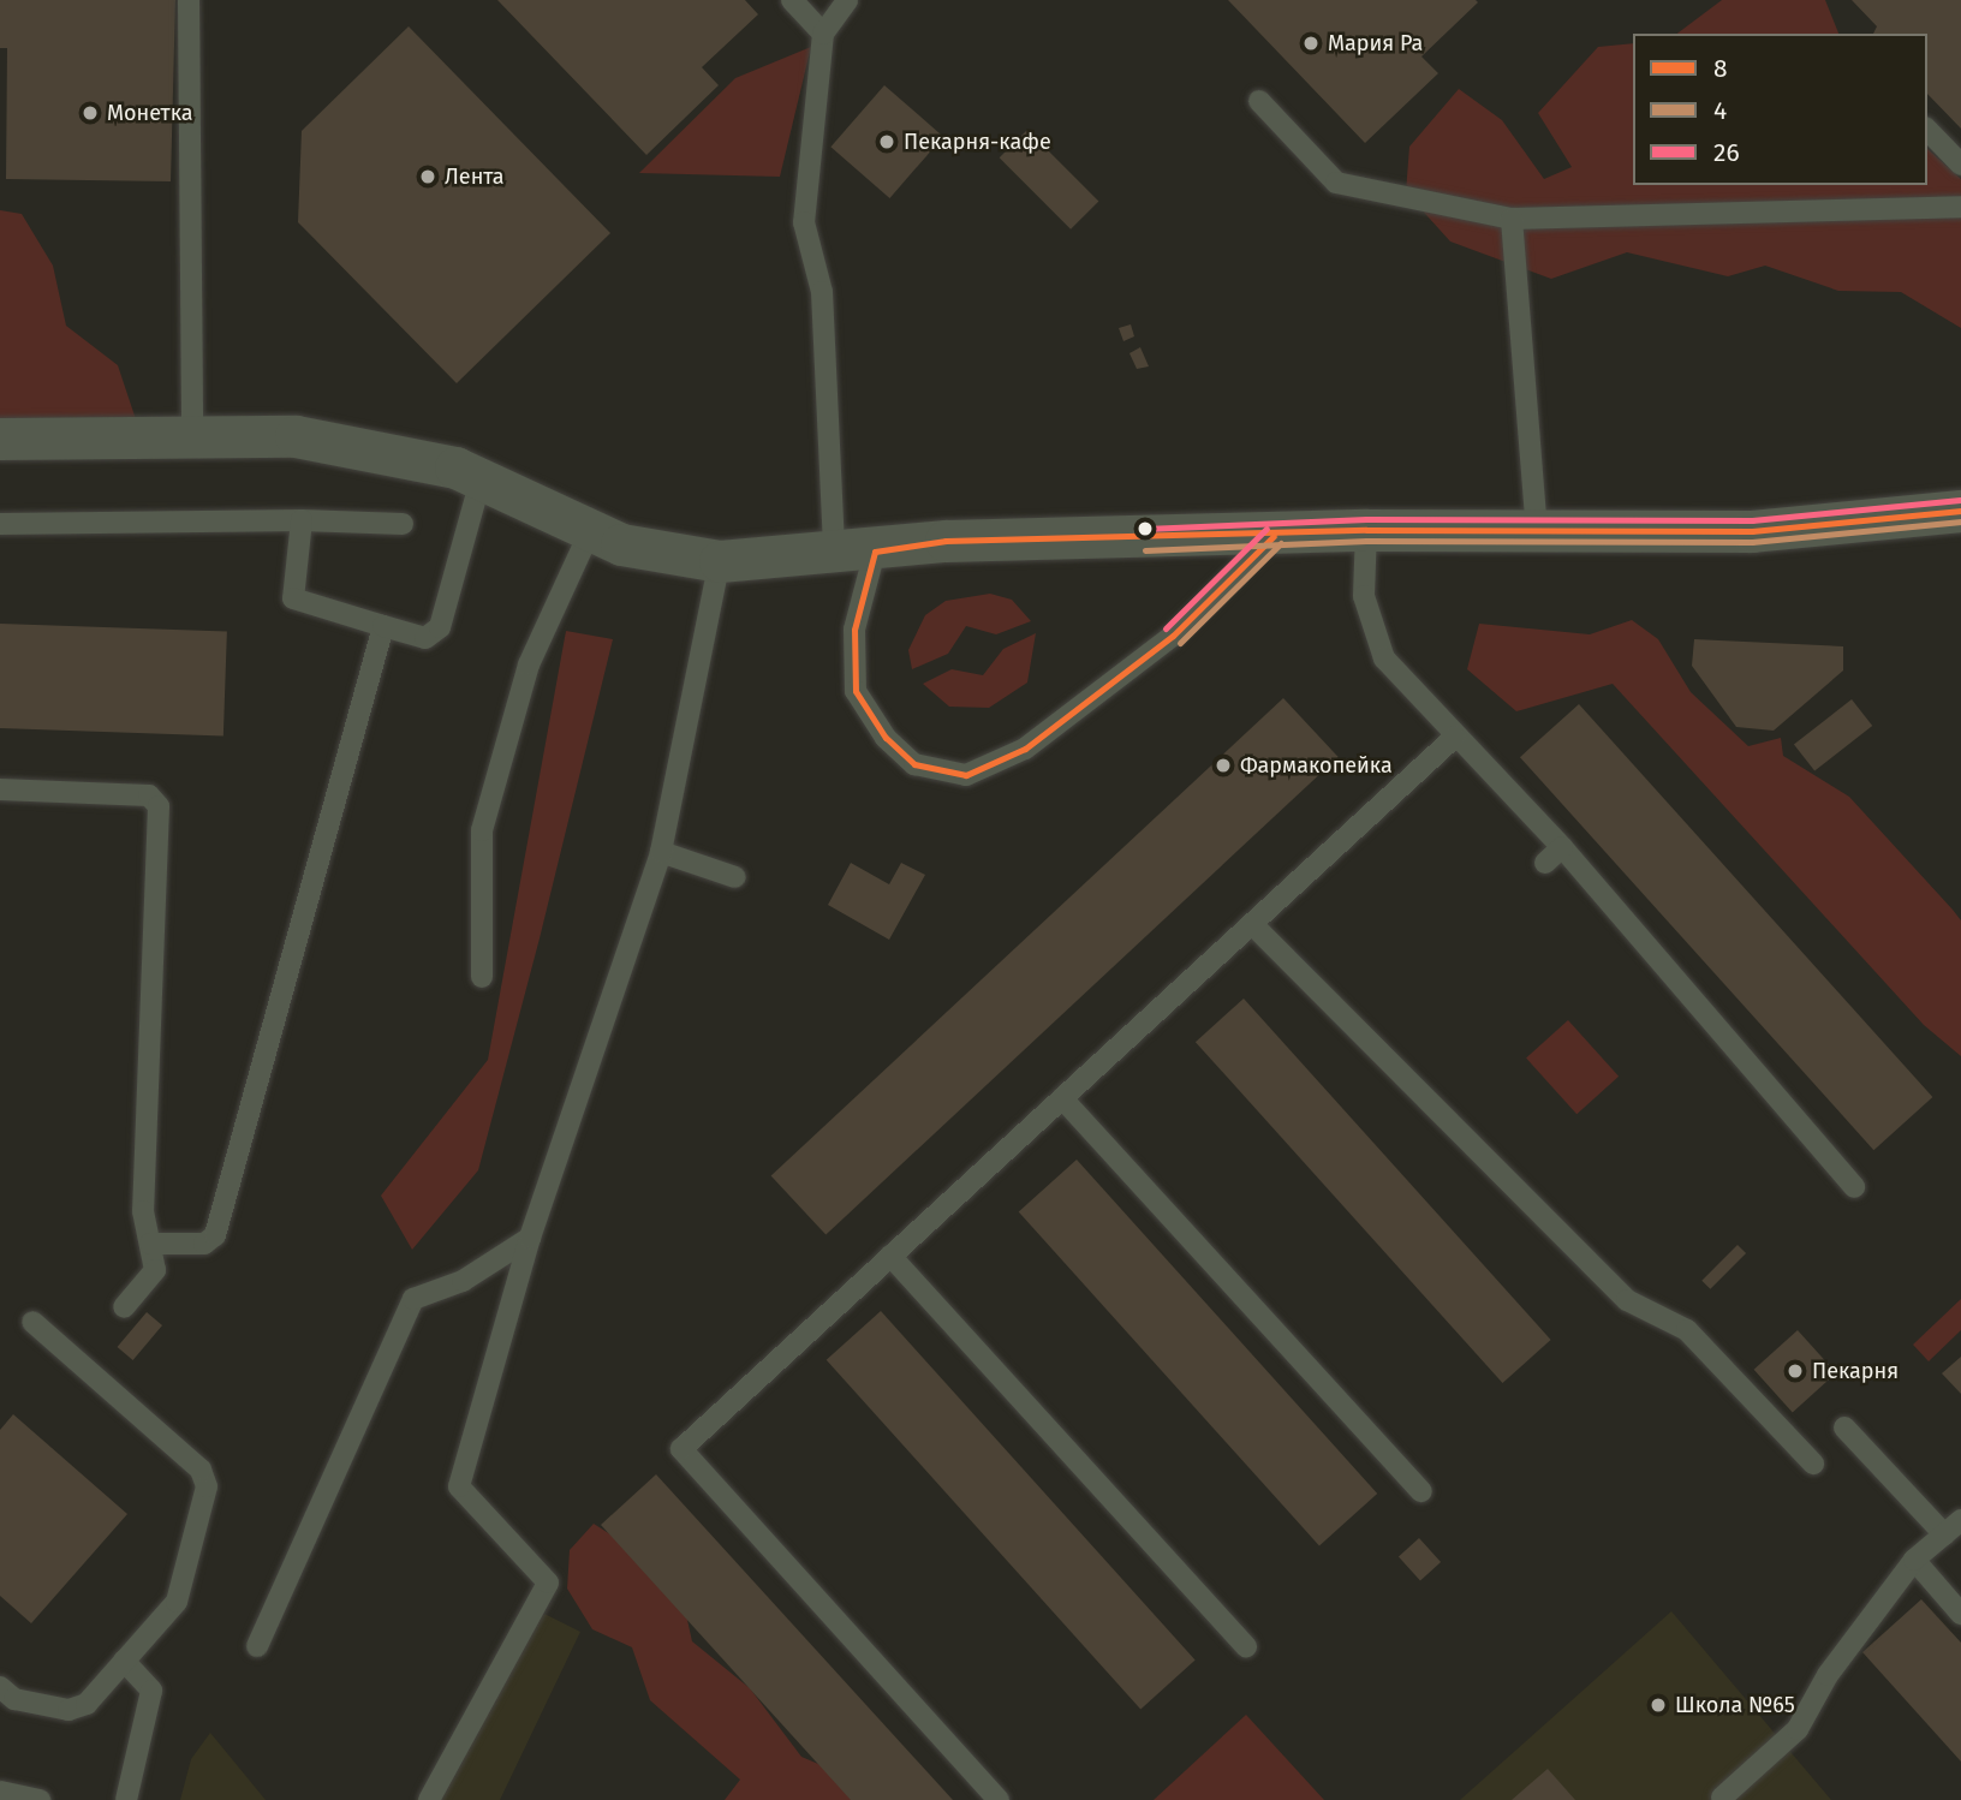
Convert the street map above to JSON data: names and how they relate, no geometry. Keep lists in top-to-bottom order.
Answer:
{
  "places": [
    "Мария Ра",
    "Монетка",
    "Пекарня-кафе",
    "Лента",
    "Фармакопейка",
    "Пекарня",
    "Школа №65"
  ],
  "lines": ["transit line 26", "transit line 8", "transit line 4"],
  "legend": ["8", "4", "26"]
}
